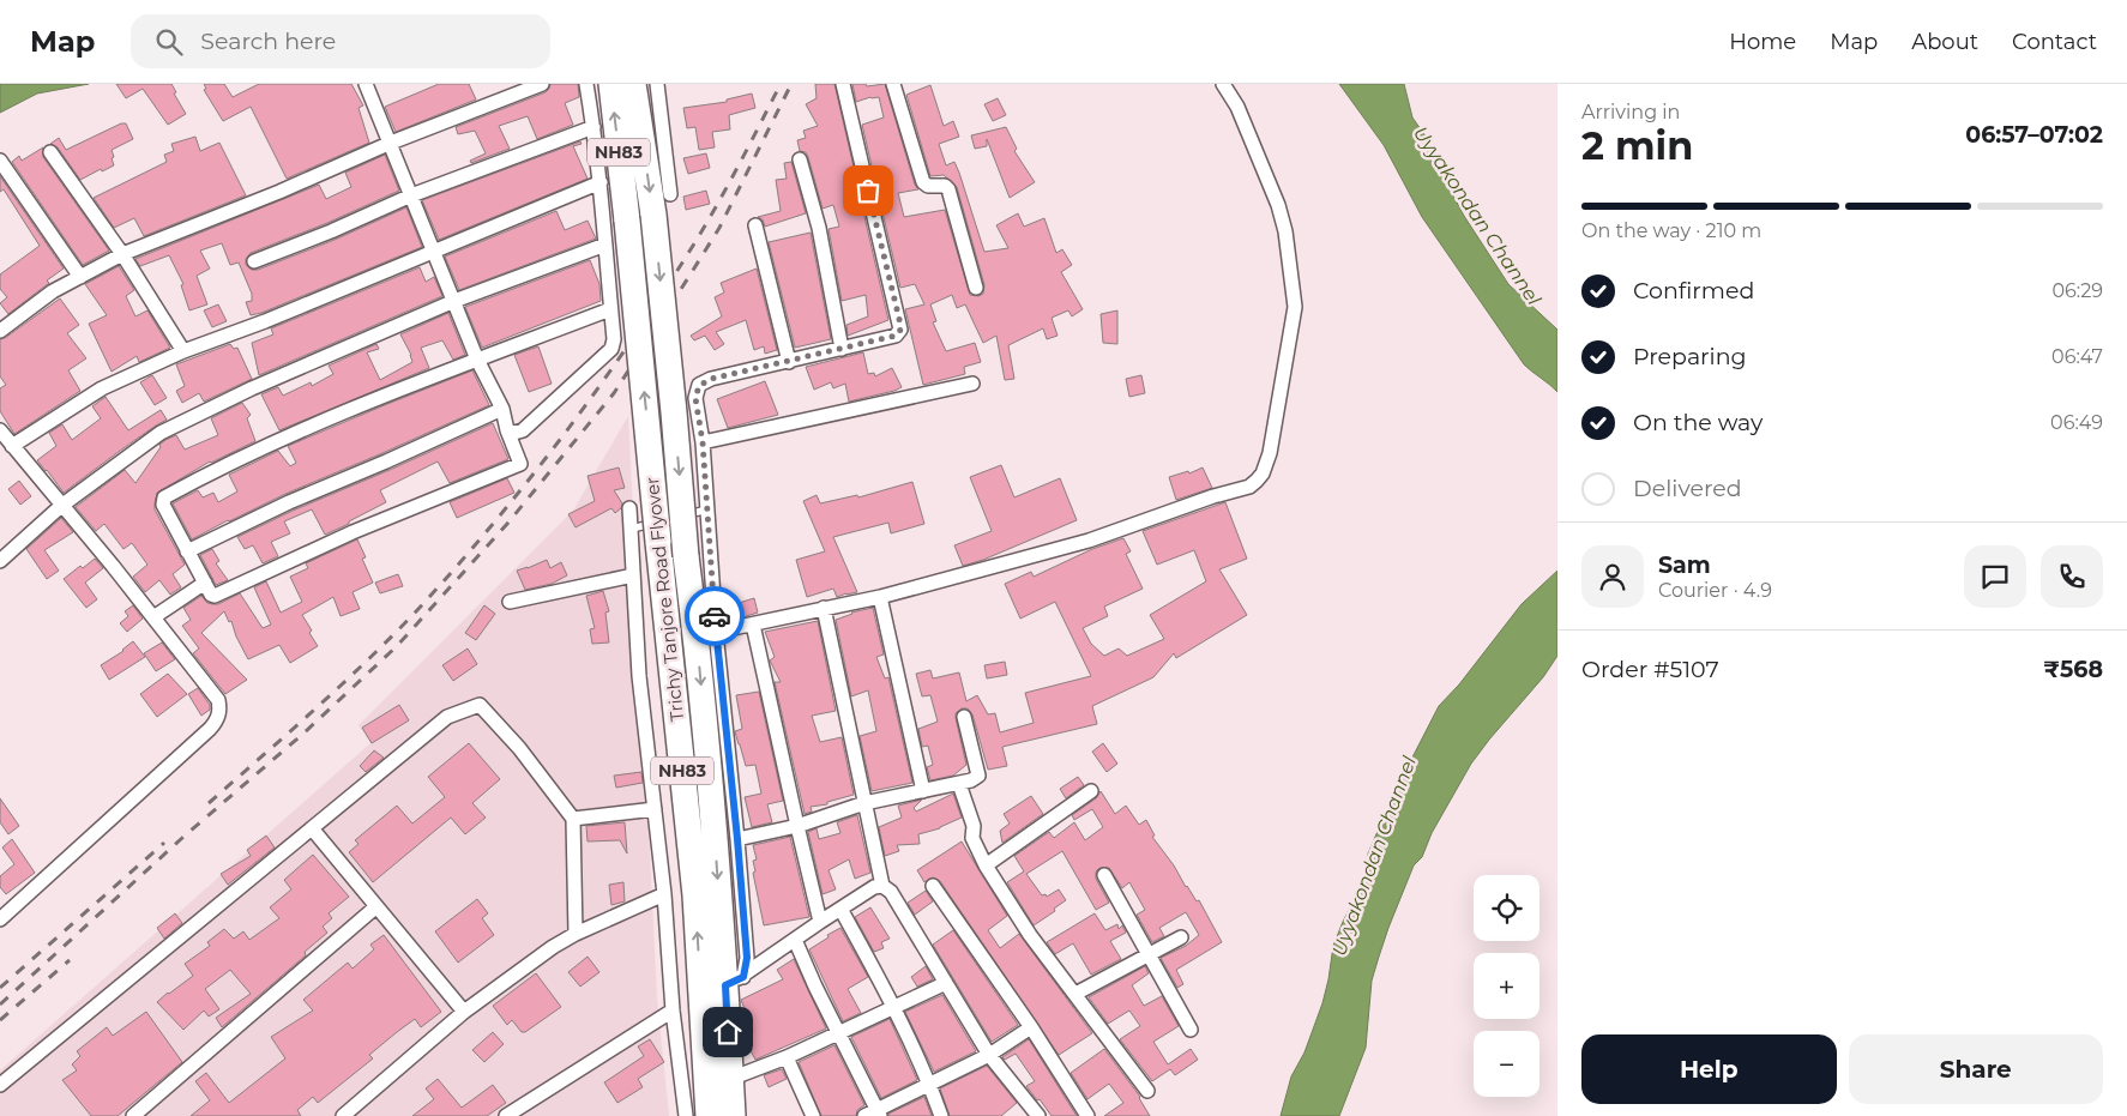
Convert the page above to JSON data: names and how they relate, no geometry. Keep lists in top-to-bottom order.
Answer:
{
  "streets": {
    "highway": ["NH83", "Trichy Tanjore Road Flyover"]
  },
  "crossings": [
    ["NH83", "Trichy Tanjore Road Flyover"]
  ],
  "water": ["Uyyakondan Channel"],
  "page": {
    "header": "Map",
    "search": "Search here",
    "nav": [
      "Home",
      "Map",
      "About",
      "Contact"
    ],
    "heading": ["2 min", "Arriving in", "06:57–07:02"],
    "panel": [
      "Sam",
      "Courier · 4.9",
      "Order #5107",
      "₹568"
    ],
    "bar": "On the way · 210 m",
    "list": [
      ["Confirmed", "06:29"],
      ["Preparing", "06:47"],
      ["On the way", "06:49"],
      "Delivered"
    ],
    "map_buttons": ["+", "−"],
    "buttons": ["Help", "Share"]
  }
}
